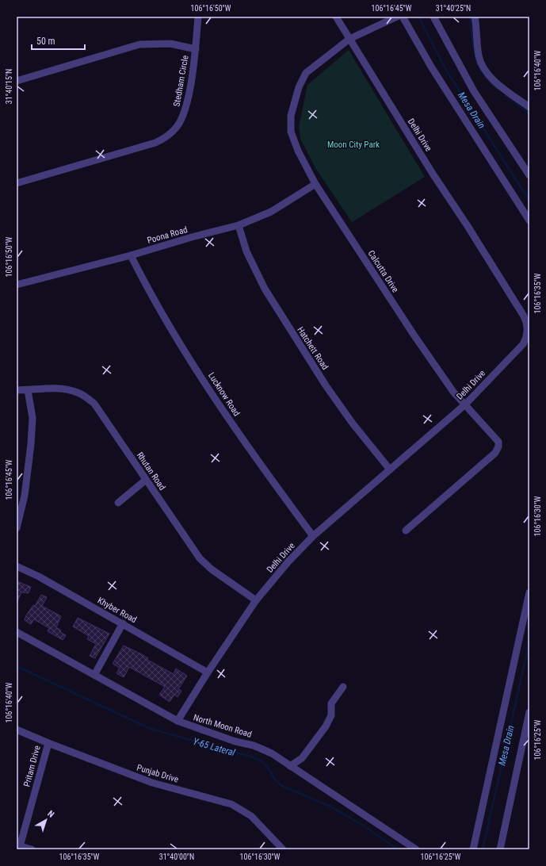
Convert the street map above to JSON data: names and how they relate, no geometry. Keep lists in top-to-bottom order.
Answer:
{
  "streets": {
    "street": [
      "Stedham Circle",
      "Delhi Drive",
      "Poona Road",
      "Calcutta Drive",
      "Hatchett Road",
      "Lucknow Road",
      "Rhutan Road",
      "Khyber Road",
      "North Moon Road",
      "Pritam Drive",
      "Punjab Drive"
    ]
  },
  "crossings": [
    ["Delhi Drive", "Calcutta Drive"],
    ["Delhi Drive", "Hatchett Road"],
    ["Delhi Drive", "Lucknow Road"],
    ["Delhi Drive", "Rhutan Road"],
    ["Delhi Drive", "Khyber Road"],
    ["Delhi Drive", "North Moon Road"],
    ["Poona Road", "Calcutta Drive"],
    ["Poona Road", "Hatchett Road"],
    ["Poona Road", "Lucknow Road"],
    ["Pritam Drive", "Punjab Drive"]
  ],
  "water": ["Mesa Drain", "Y-65 Lateral"],
  "parks": ["Moon City Park"],
  "scale_bar": "50 m",
  "north": "top right",
  "coordinates": [
    "106°16'50\"W",
    "106°16'45\"W",
    "31°40'25\"N",
    "106°16'40\"W",
    "31°40'15\"N",
    "106°16'35\"W",
    "106°16'30\"W",
    "106°16'25\"W",
    "31°40'00\"N"
  ]
}
